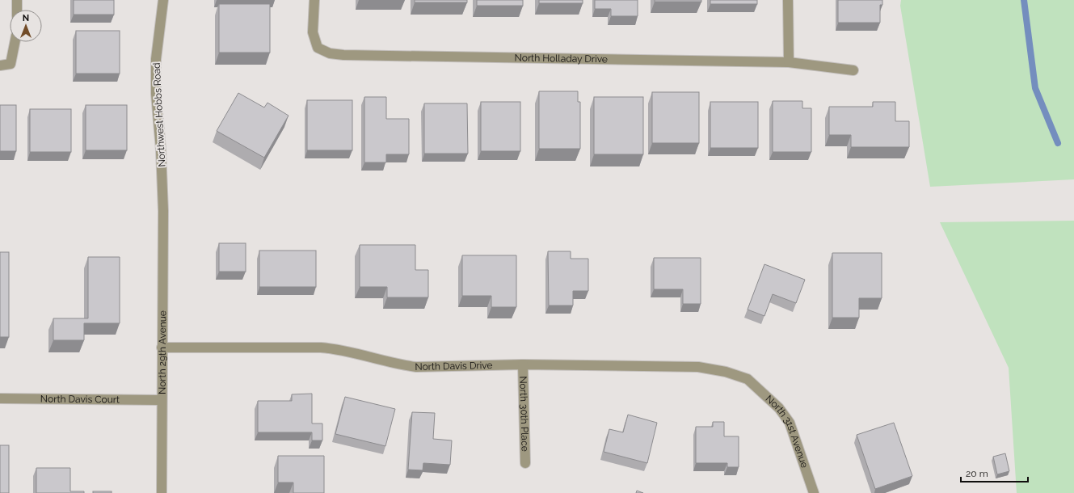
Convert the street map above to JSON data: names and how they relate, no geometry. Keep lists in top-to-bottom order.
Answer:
{
  "streets": {
    "street": [
      "North Holladay Drive",
      "Northwest Hobbs Road",
      "North 29th Avenue",
      "North Davis Drive",
      "North Davis Court",
      "North 30th Place",
      "North 31st Avenue"
    ]
  },
  "crossings": [
    ["Northwest Hobbs Road", "North 29th Avenue"],
    ["North 29th Avenue", "North Davis Drive"],
    ["North 29th Avenue", "North Davis Court"],
    ["North Davis Drive", "North 30th Place"],
    ["North Davis Drive", "North 31st Avenue"]
  ],
  "scale_bar": "20 m",
  "north": "top"
}
